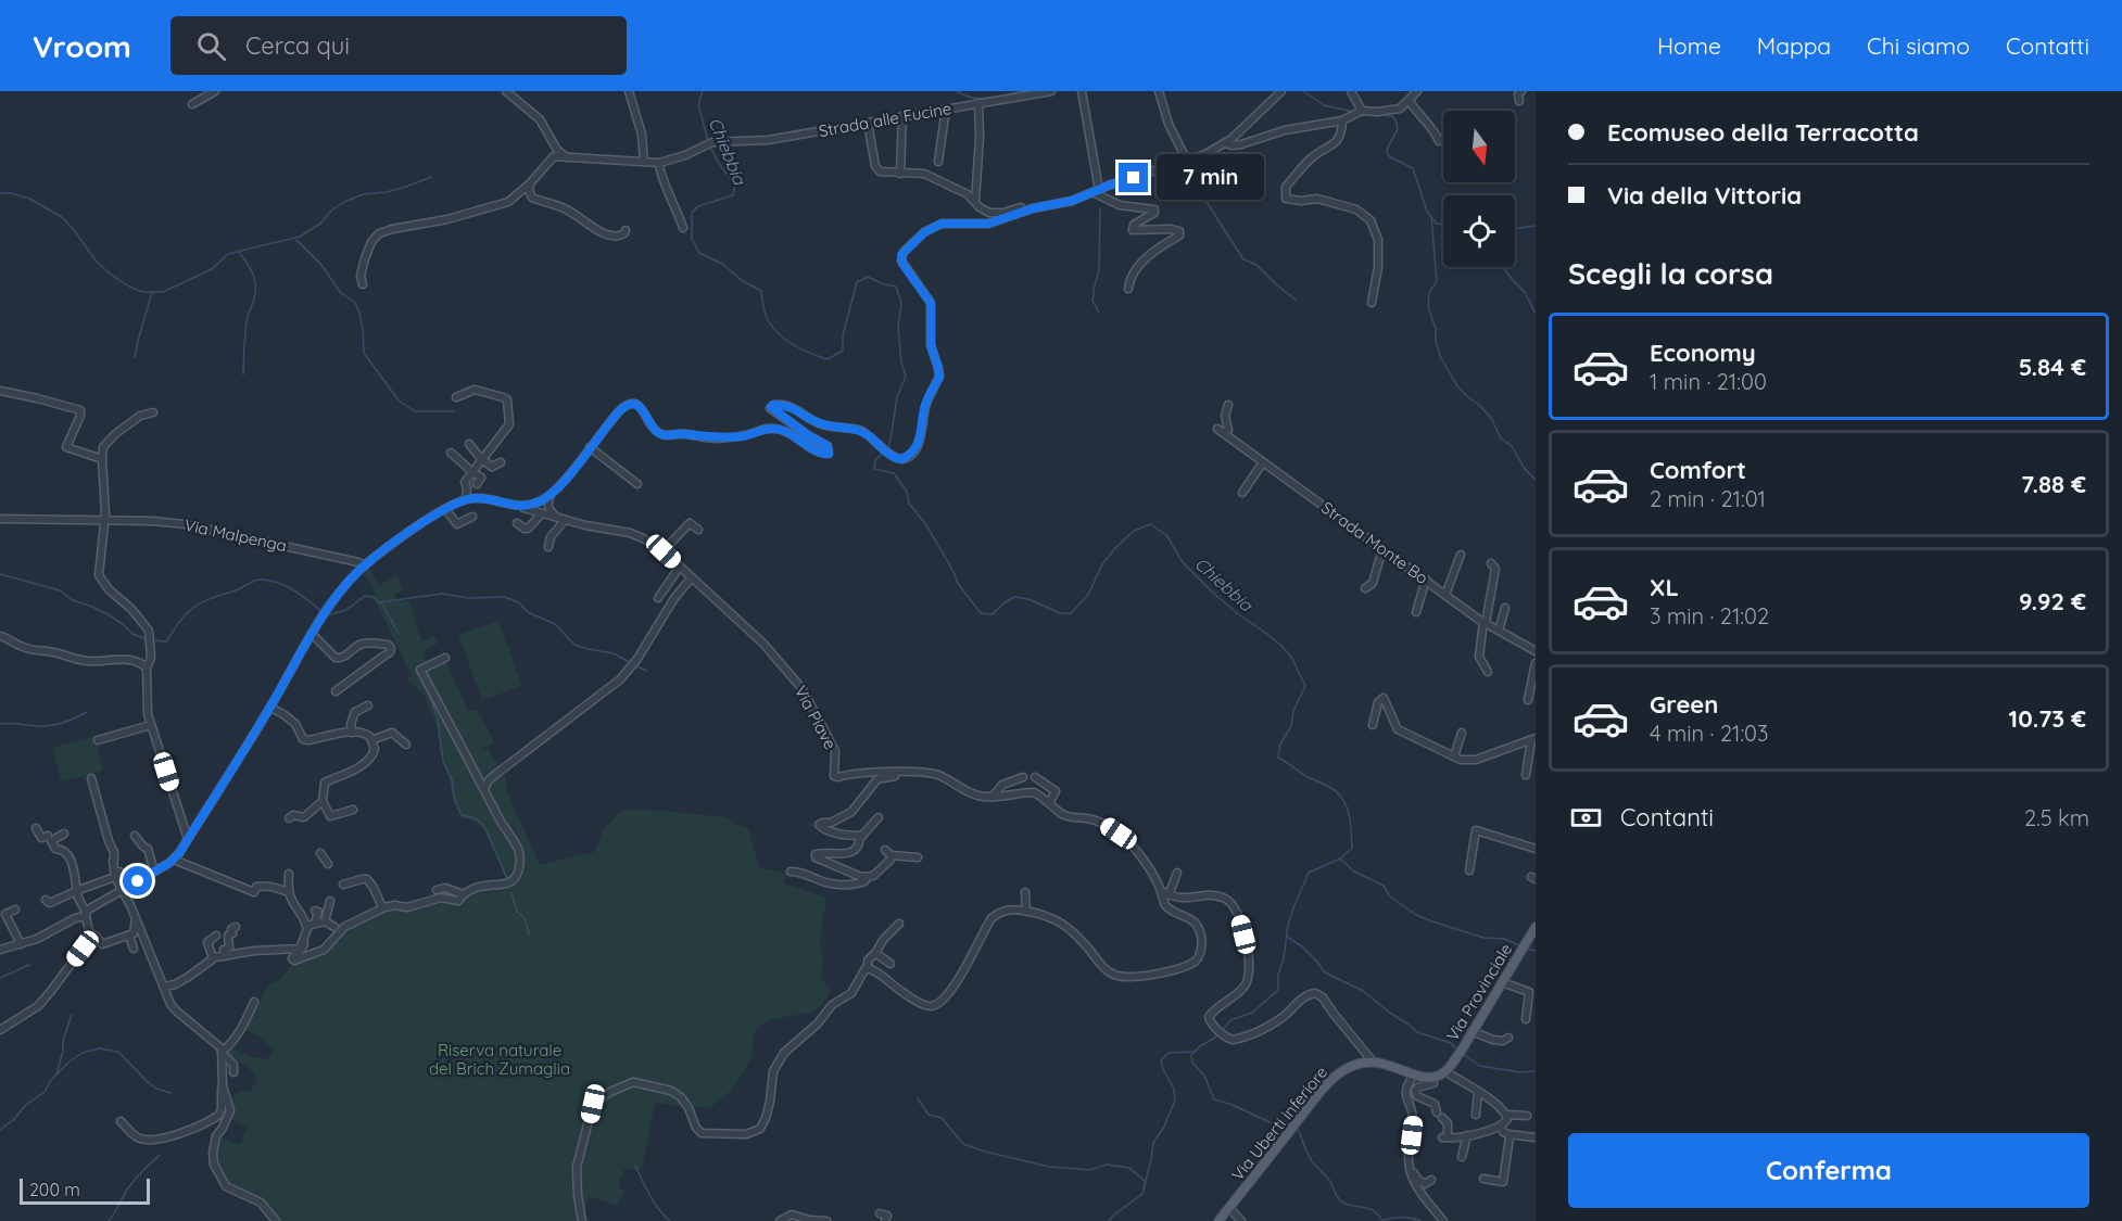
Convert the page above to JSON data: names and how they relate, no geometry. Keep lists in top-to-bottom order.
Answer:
{
  "streets": {
    "main road": ["Via Provinciale", "Via Uberti inferiore"],
    "street": [
      "Strada alle Fucine",
      "Via Malpenga",
      "Strada Monte Bo",
      "Via Piave"
    ]
  },
  "water": ["Chiebbia"],
  "parks": ["Riserva naturale del Brich Zumaglia"],
  "scale_bar": "200 m",
  "north": "bottom",
  "page": {
    "header": "Vroom",
    "search": "Cerca qui",
    "nav": [
      "Home",
      "Mappa",
      "Chi siamo",
      "Contatti"
    ],
    "banner": ["Ecomuseo della Terracotta", "Via della Vittoria"],
    "bubble": "7 min",
    "heading": "Scegli la corsa",
    "list": [
      {
        "name": "Economy",
        "note": "1 min · 21:00",
        "value": "5.84 €"
      },
      {
        "name": "Comfort",
        "note": "2 min · 21:01",
        "value": "7.88 €"
      },
      {
        "name": "XL",
        "note": "3 min · 21:02",
        "value": "9.92 €"
      },
      {
        "name": "Green",
        "note": "4 min · 21:03",
        "value": "10.73 €"
      }
    ],
    "pay": ["Contanti", "2.5 km"],
    "buttons": "Conferma",
    "scale": "200 m"
  }
}
